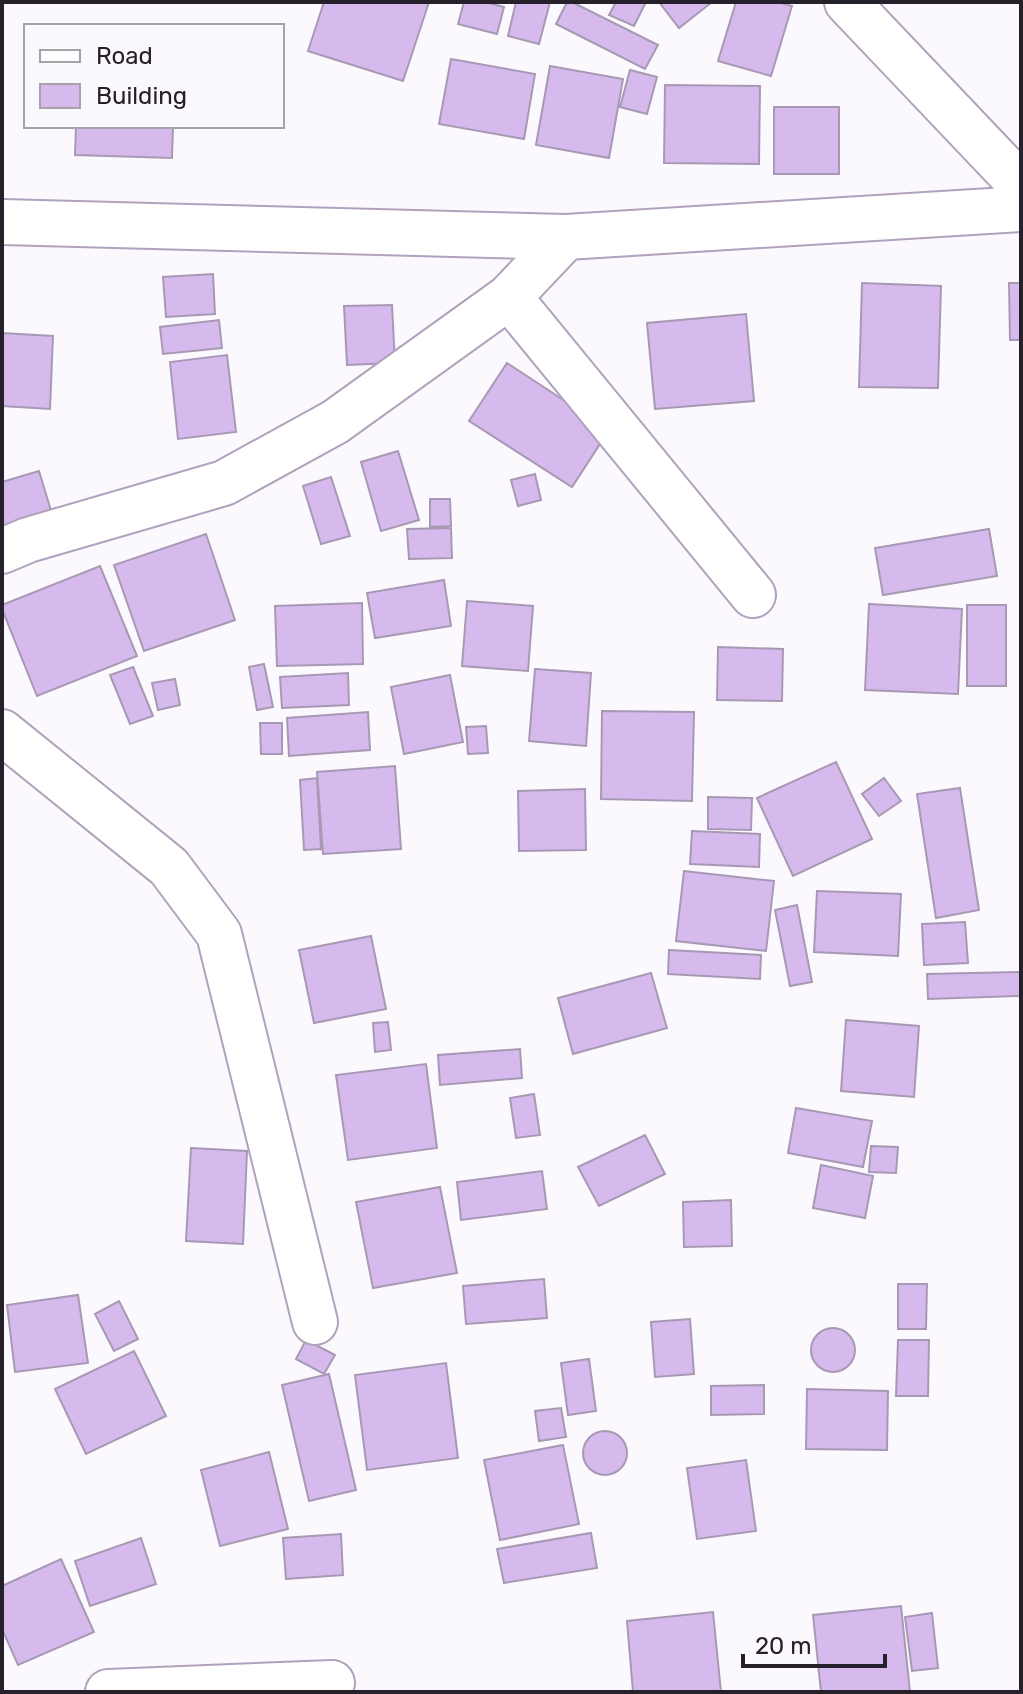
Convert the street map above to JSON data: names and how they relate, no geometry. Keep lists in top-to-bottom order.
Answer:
{
  "legend": ["Road", "Building"],
  "scale_bar": "20 m"
}
